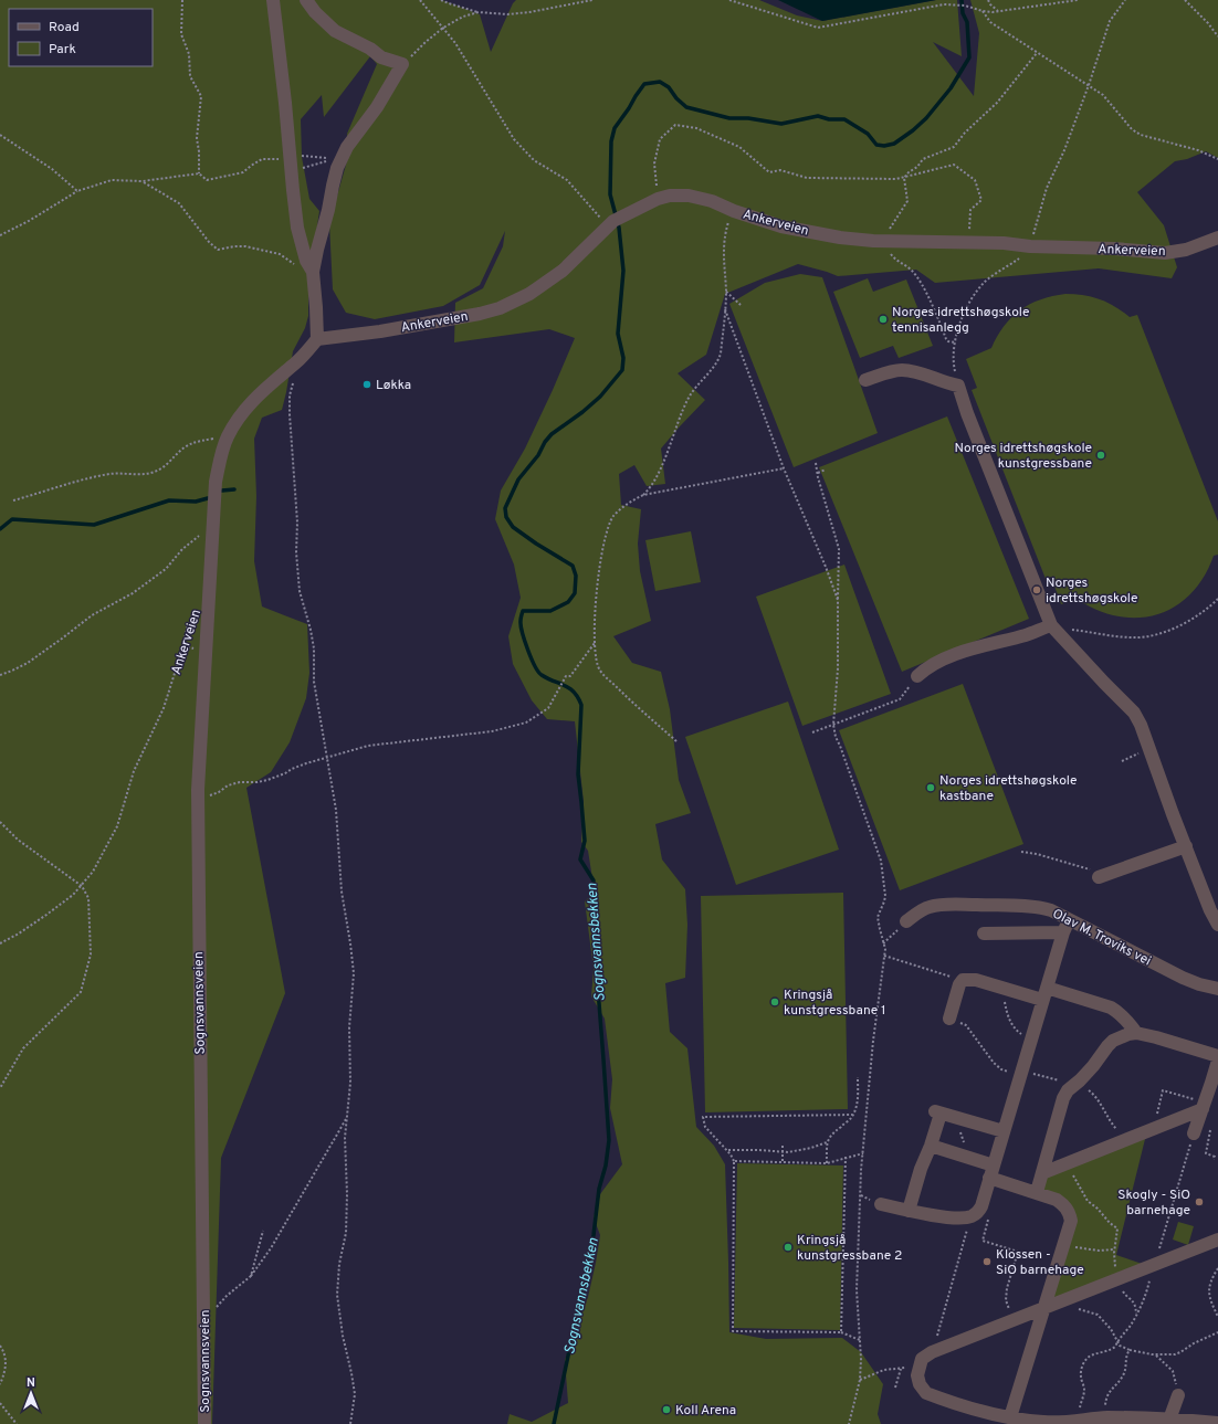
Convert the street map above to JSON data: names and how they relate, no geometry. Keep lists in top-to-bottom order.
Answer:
{
  "streets": {
    "street": ["Ankerveien", "Olav M. Troviks vei", "Sognsvannsveien"]
  },
  "water": ["Sognsvannsbekken"],
  "places": [
    "Norges idrettshøgskole tennisanlegg",
    "Løkka",
    "Norges idrettshøgskole kunstgressbane",
    "Norges idrettshøgskole",
    "Norges idrettshøgskole kastbane",
    "Kringsjå kunstgressbane 1",
    "Skogly - SiO barnehage",
    "Kringsjå kunstgressbane 2",
    "Klossen - SiO barnehage",
    "Koll Arena"
  ],
  "legend": ["Road", "Park"],
  "north": "top"
}
